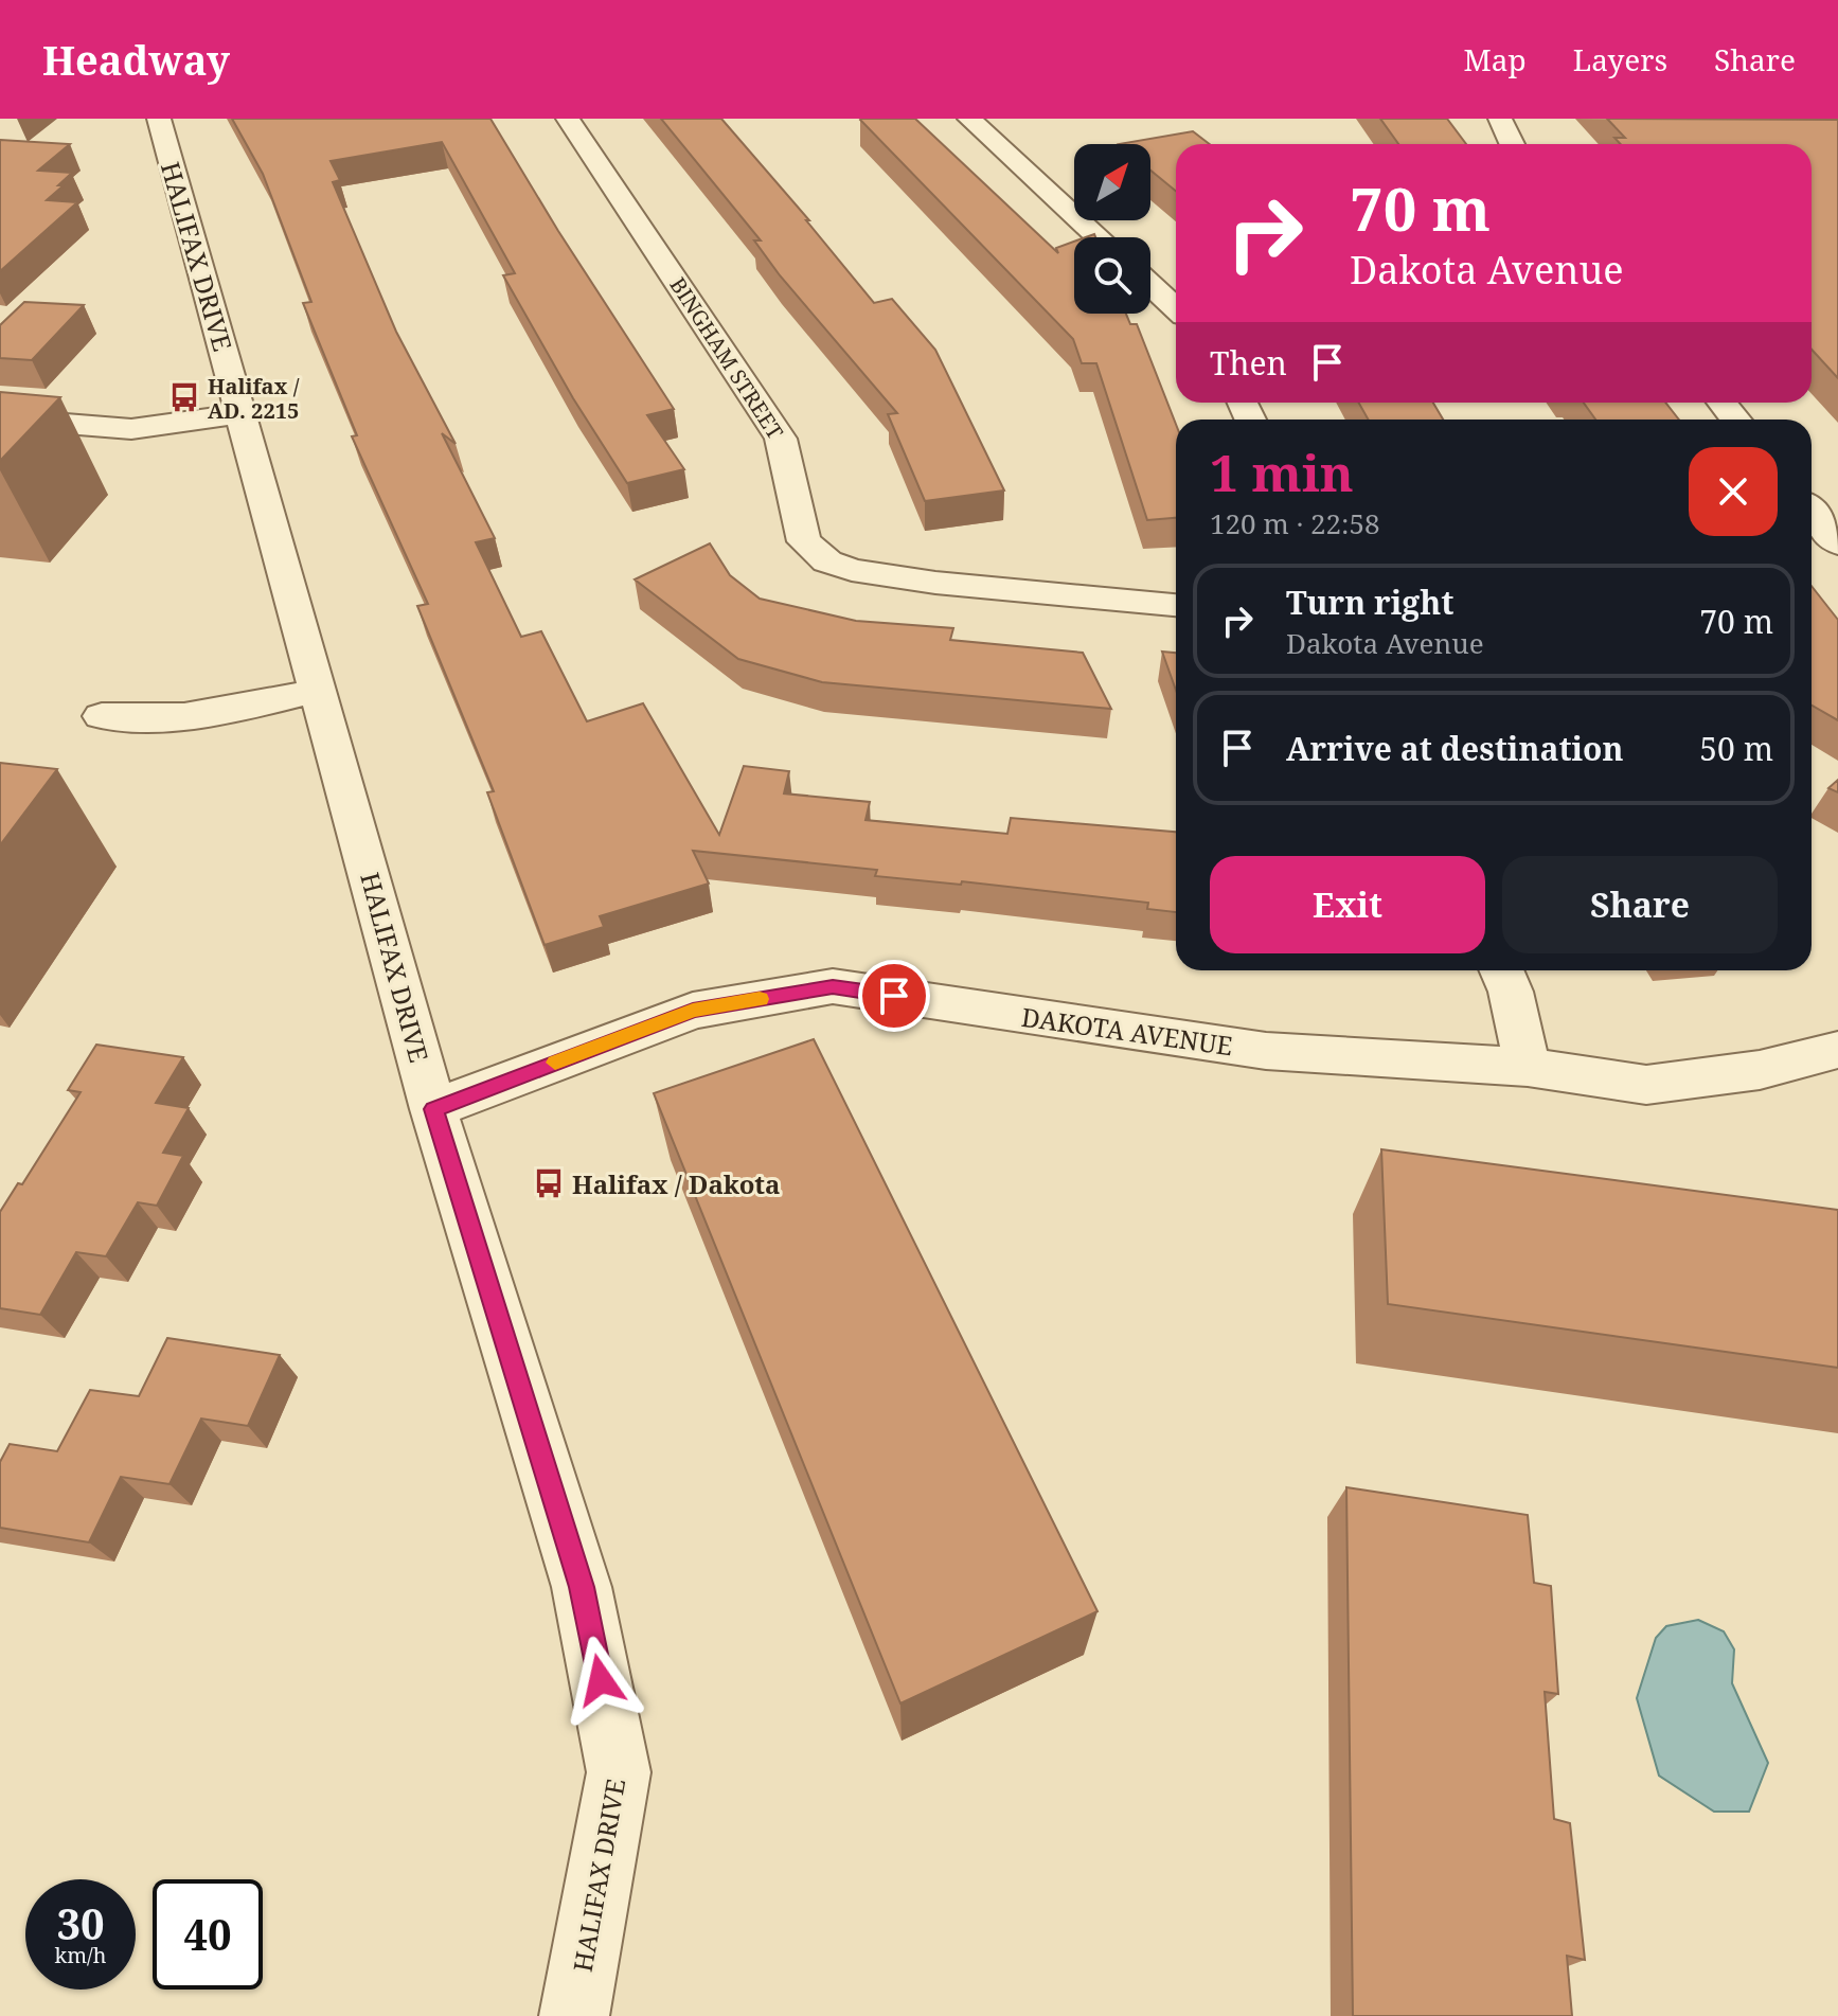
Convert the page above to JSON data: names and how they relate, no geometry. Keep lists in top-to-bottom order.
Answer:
{
  "streets": {
    "street": ["HALIFAX DRIVE", "BINGHAM STREET", "DAKOTA AVENUE"]
  },
  "crossings": [
    ["HALIFAX DRIVE", "DAKOTA AVENUE"]
  ],
  "places": {
    "bus stop": ["Halifax / AD. 2215", "Halifax / Dakota"]
  },
  "north": "top right",
  "page": {
    "header": "Headway",
    "nav": ["Map", "Layers", "Share"],
    "turn": ["70 m", "Dakota Avenue"],
    "then": "Then",
    "heading": ["1 min", "120 m · 22:58"],
    "list": [
      {
        "name": "Turn right",
        "note": "Dakota Avenue",
        "value": "70 m"
      },
      {
        "name": "Arrive at destination",
        "value": "50 m"
      }
    ],
    "buttons": ["Exit", "Share"],
    "speed": "30 km/h",
    "limit": "40"
  }
}
